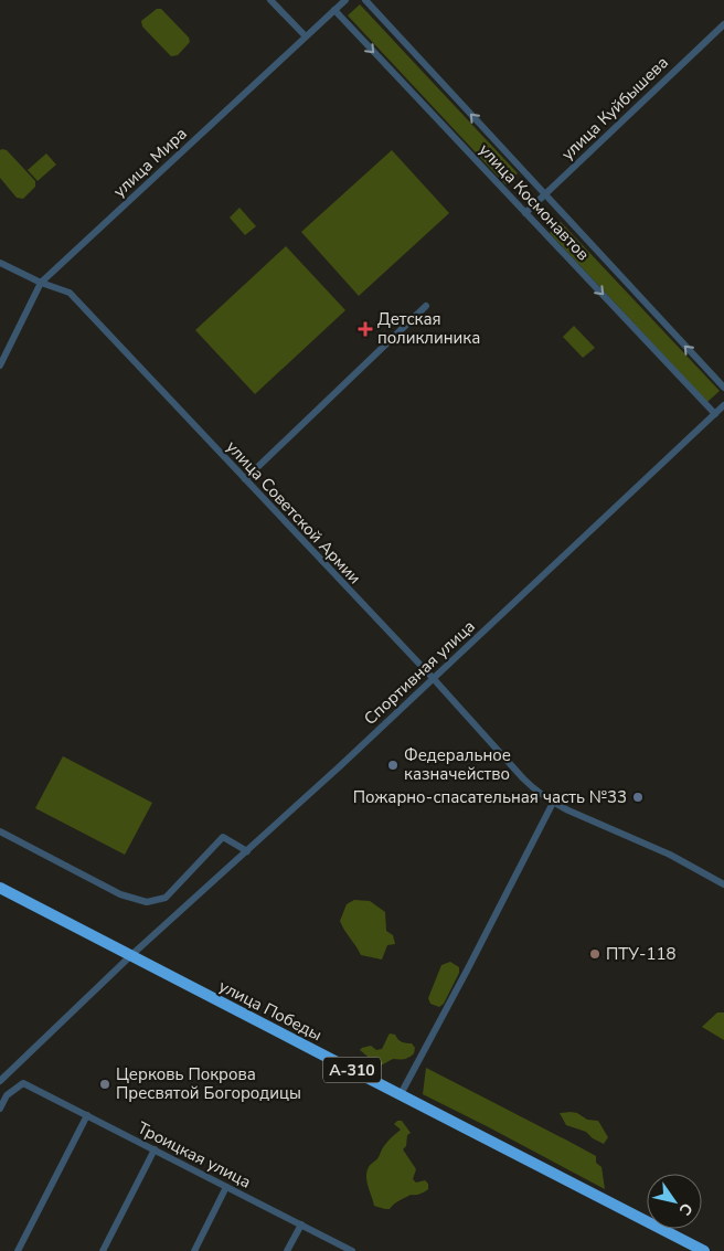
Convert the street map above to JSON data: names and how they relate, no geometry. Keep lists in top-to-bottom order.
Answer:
{
  "streets": {
    "highway": ["улица Победы", "А-310"],
    "street": [
      "улица Куйбышева",
      "улица Мира",
      "улица Космонавтов",
      "улица Советской Армии",
      "Спортивная улица",
      "Троицкая улица"
    ]
  },
  "crossings": [
    ["улица Куйбышева", "улица Космонавтов"],
    ["улица Мира", "улица Космонавтов"],
    ["улица Мира", "улица Советской Армии"],
    ["улица Космонавтов", "Спортивная улица"],
    ["улица Советской Армии", "Спортивная улица"],
    ["Спортивная улица", "улица Победы"]
  ],
  "places": {
    "health": ["Детская поликлиника"],
    "other": [
      "Федеральное казначейство",
      "Пожарно-спасательная часть №33",
      "ПТУ-118",
      "Церковь Покрова Пресвятой Богородицы"
    ]
  },
  "north": "bottom right"
}
